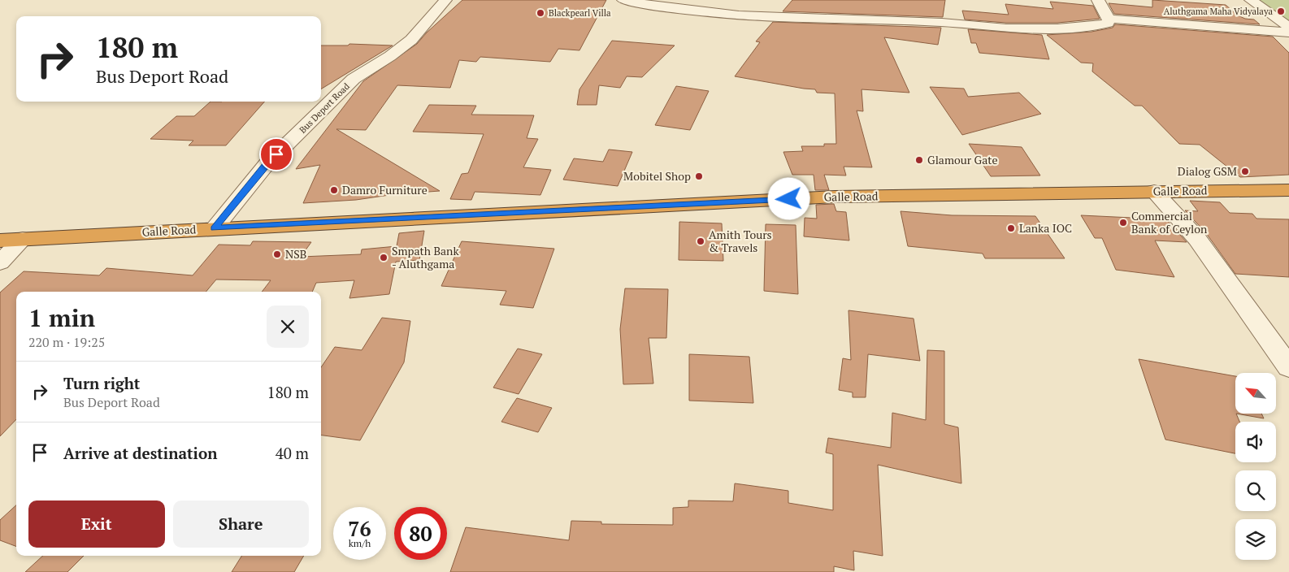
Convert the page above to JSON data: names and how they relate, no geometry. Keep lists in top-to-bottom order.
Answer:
{
  "streets": {
    "highway": ["Galle Road"],
    "street": ["Bus Deport Road"]
  },
  "crossings": [
    ["Bus Deport Road", "Galle Road"]
  ],
  "places": [
    "Aluthgama Maha Vidyalaya",
    "Blackpearl Villa",
    "Glamour Gate",
    "Dialog GSM",
    "Mobitel Shop",
    "Damro Furniture",
    "Commercial Bank of Ceylon",
    "Lanka IOC",
    "Amith Tours & Travels",
    "NSB",
    "Smpath Bank - Aluthgama"
  ],
  "north": "top left",
  "page": {
    "turn": ["180 m", "Bus Deport Road"],
    "heading": ["1 min", "220 m · 19:25"],
    "list": [
      {
        "name": "Turn right",
        "note": "Bus Deport Road",
        "value": "180 m"
      },
      {
        "name": "Arrive at destination",
        "value": "40 m"
      }
    ],
    "buttons": ["Exit", "Share"],
    "speed": "76 km/h",
    "limit": "80"
  }
}
